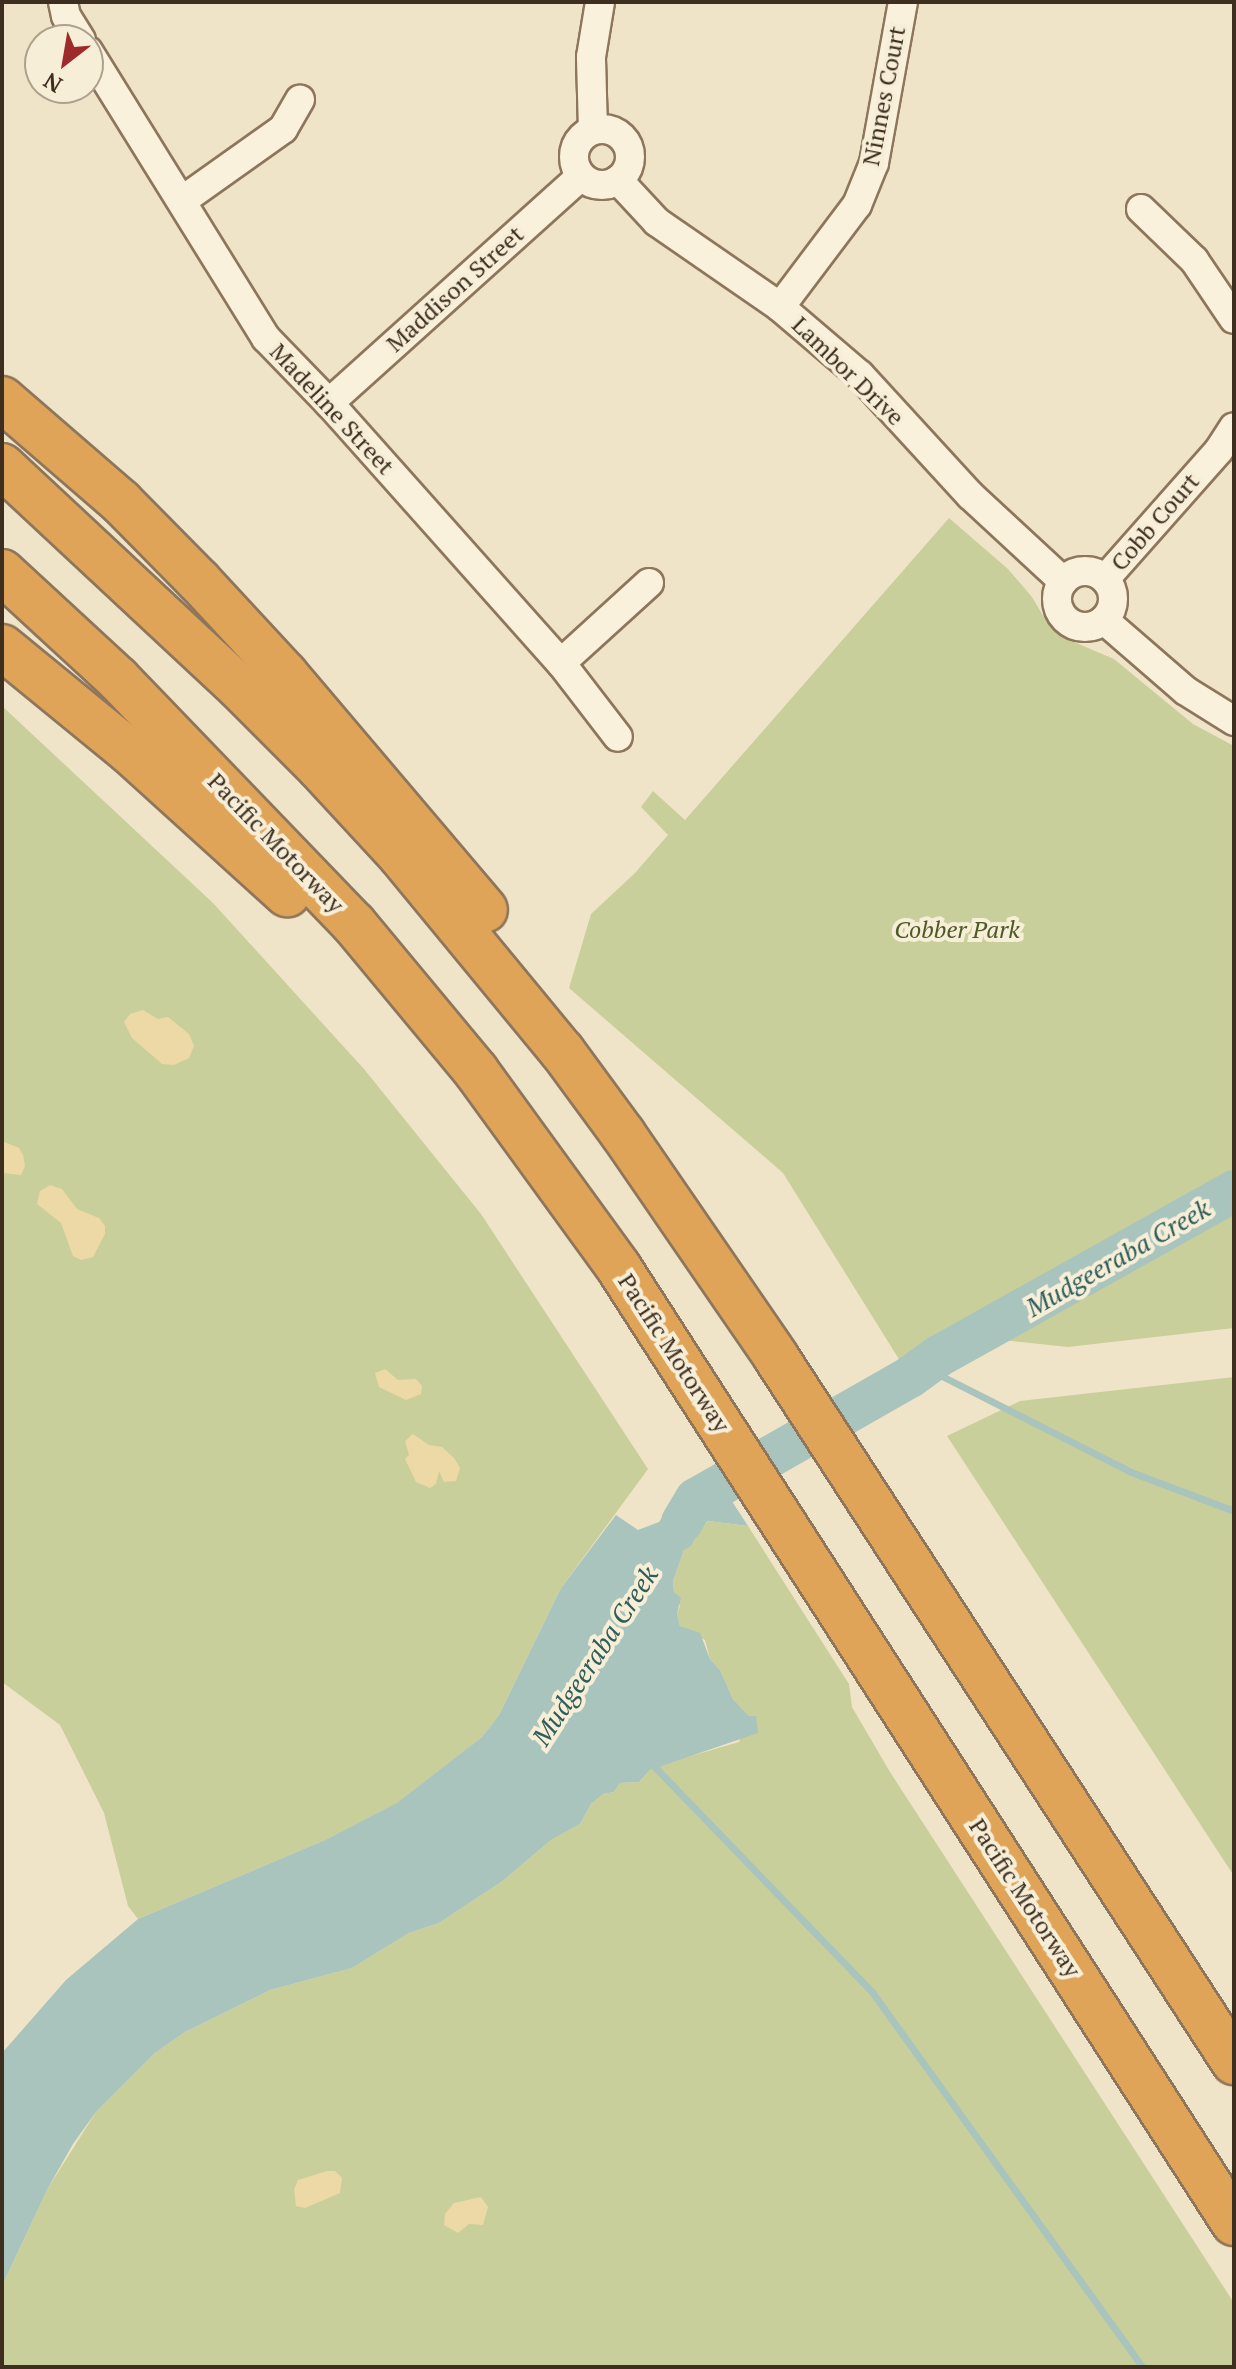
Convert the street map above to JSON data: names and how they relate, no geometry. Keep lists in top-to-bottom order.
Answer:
{
  "streets": {
    "highway": ["Pacific Motorway"],
    "street": [
      "Ninnes Court",
      "Maddison Street",
      "Lambor Drive",
      "Madeline Street",
      "Cobb Court"
    ]
  },
  "crossings": [
    ["Ninnes Court", "Lambor Drive"],
    ["Maddison Street", "Lambor Drive"],
    ["Maddison Street", "Madeline Street"],
    ["Lambor Drive", "Cobb Court"]
  ],
  "water": ["Mudgeeraba Creek"],
  "parks": ["Cobber Park"],
  "north": "bottom left"
}
